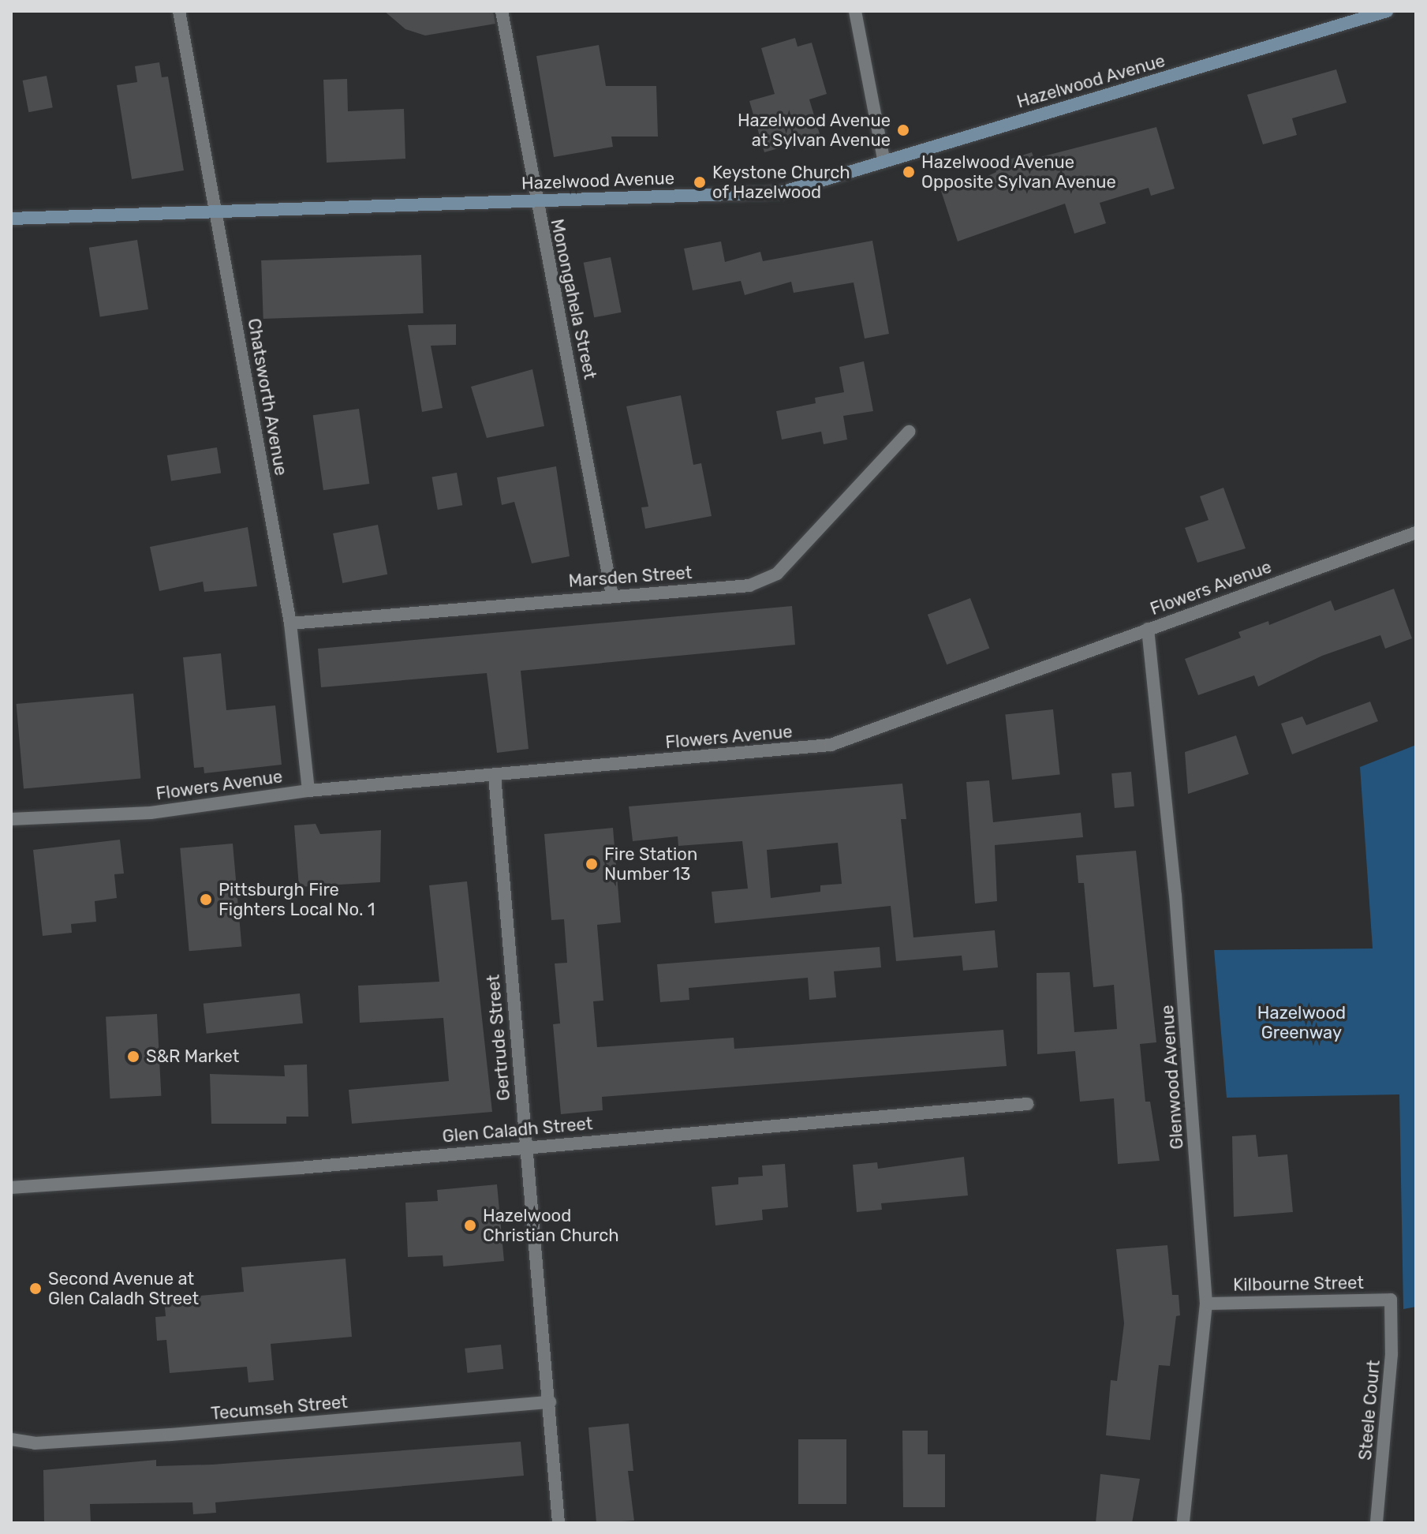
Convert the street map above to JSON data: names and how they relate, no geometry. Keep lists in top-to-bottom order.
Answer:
{
  "streets": {
    "main road": ["Hazelwood Avenue"],
    "street": [
      "Monongahela Street",
      "Chatsworth Avenue",
      "Marsden Street",
      "Flowers Avenue",
      "Gertrude Street",
      "Glenwood Avenue",
      "Glen Caladh Street",
      "Kilbourne Street",
      "Tecumseh Street",
      "Steele Court"
    ]
  },
  "crossings": [
    ["Hazelwood Avenue", "Monongahela Street"],
    ["Hazelwood Avenue", "Chatsworth Avenue"],
    ["Monongahela Street", "Marsden Street"],
    ["Chatsworth Avenue", "Marsden Street"],
    ["Chatsworth Avenue", "Flowers Avenue"],
    ["Flowers Avenue", "Gertrude Street"],
    ["Flowers Avenue", "Glenwood Avenue"],
    ["Gertrude Street", "Glen Caladh Street"],
    ["Gertrude Street", "Tecumseh Street"],
    ["Glenwood Avenue", "Kilbourne Street"],
    ["Kilbourne Street", "Steele Court"]
  ],
  "parks": ["Hazelwood Greenway"],
  "places": [
    "Hazelwood Avenue at Sylvan Avenue",
    "Hazelwood Avenue Opposite Sylvan Avenue",
    "Keystone Church of Hazelwood",
    "Fire Station Number 13",
    "Pittsburgh Fire Fighters Local No. 1",
    "S&R Market",
    "Hazelwood Christian Church",
    "Second Avenue at Glen Caladh Street"
  ]
}
